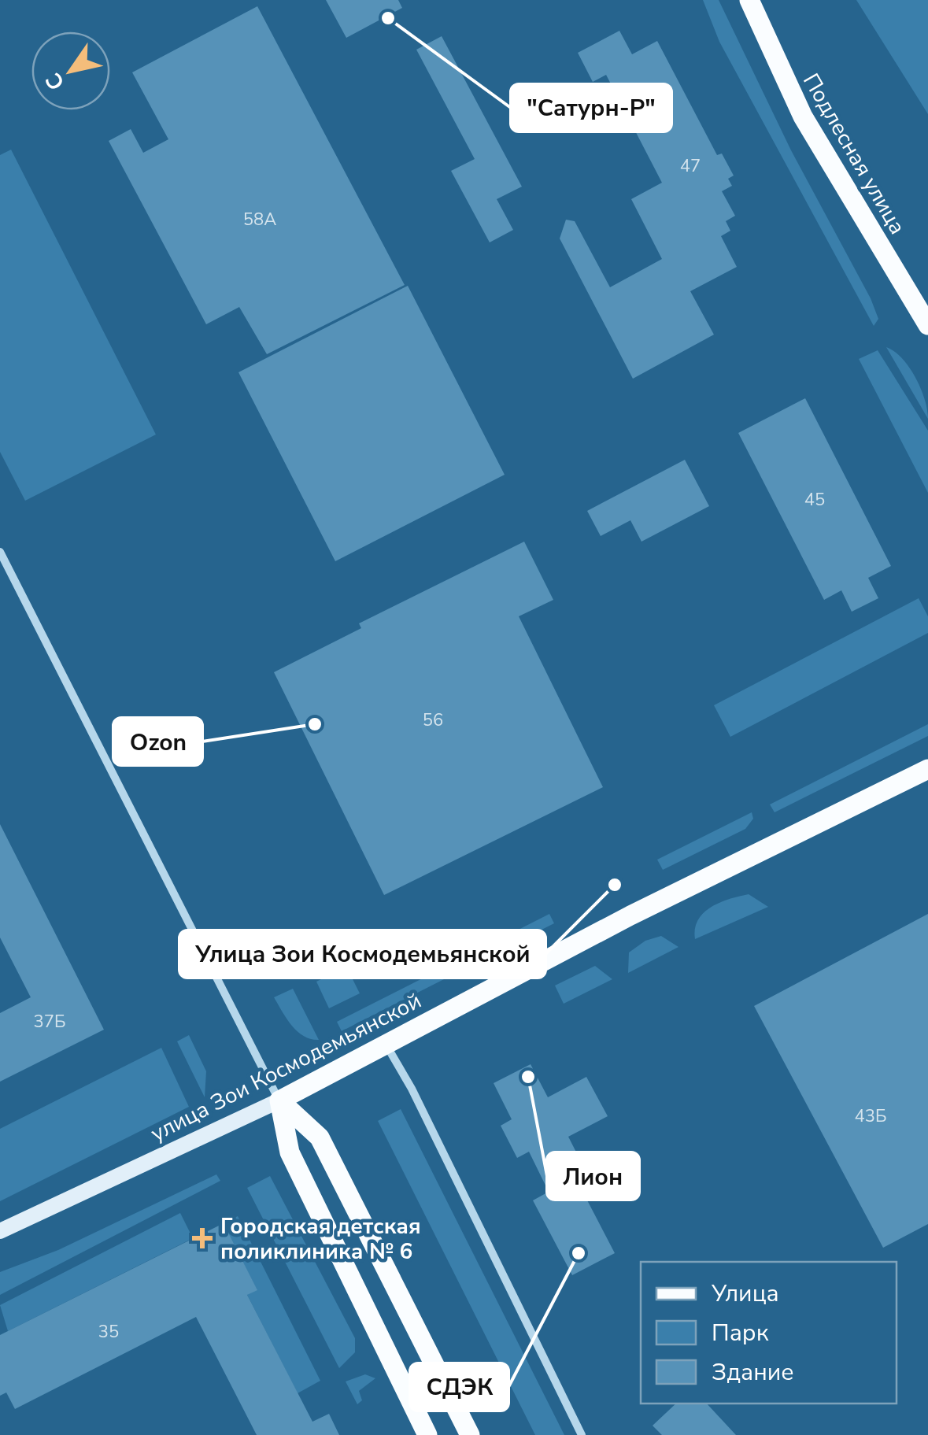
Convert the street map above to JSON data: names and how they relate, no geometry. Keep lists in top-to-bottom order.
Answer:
{
  "streets": {
    "main road": ["Подлесная улица", "улица Зои Космодемьянской"]
  },
  "places": {
    "other": [
      "\"Сатурн-Р\"",
      "Ozon",
      "Улица Зои Космодемьянской",
      "Лион",
      "СДЭК"
    ],
    "health": ["Городская детская поликлиника № 6"]
  },
  "house_numbers": [
    "47",
    "58А",
    "45",
    "56",
    "37Б",
    "43Б",
    "35"
  ],
  "legend": ["Улица", "Парк", "Здание"],
  "north": "bottom left"
}
